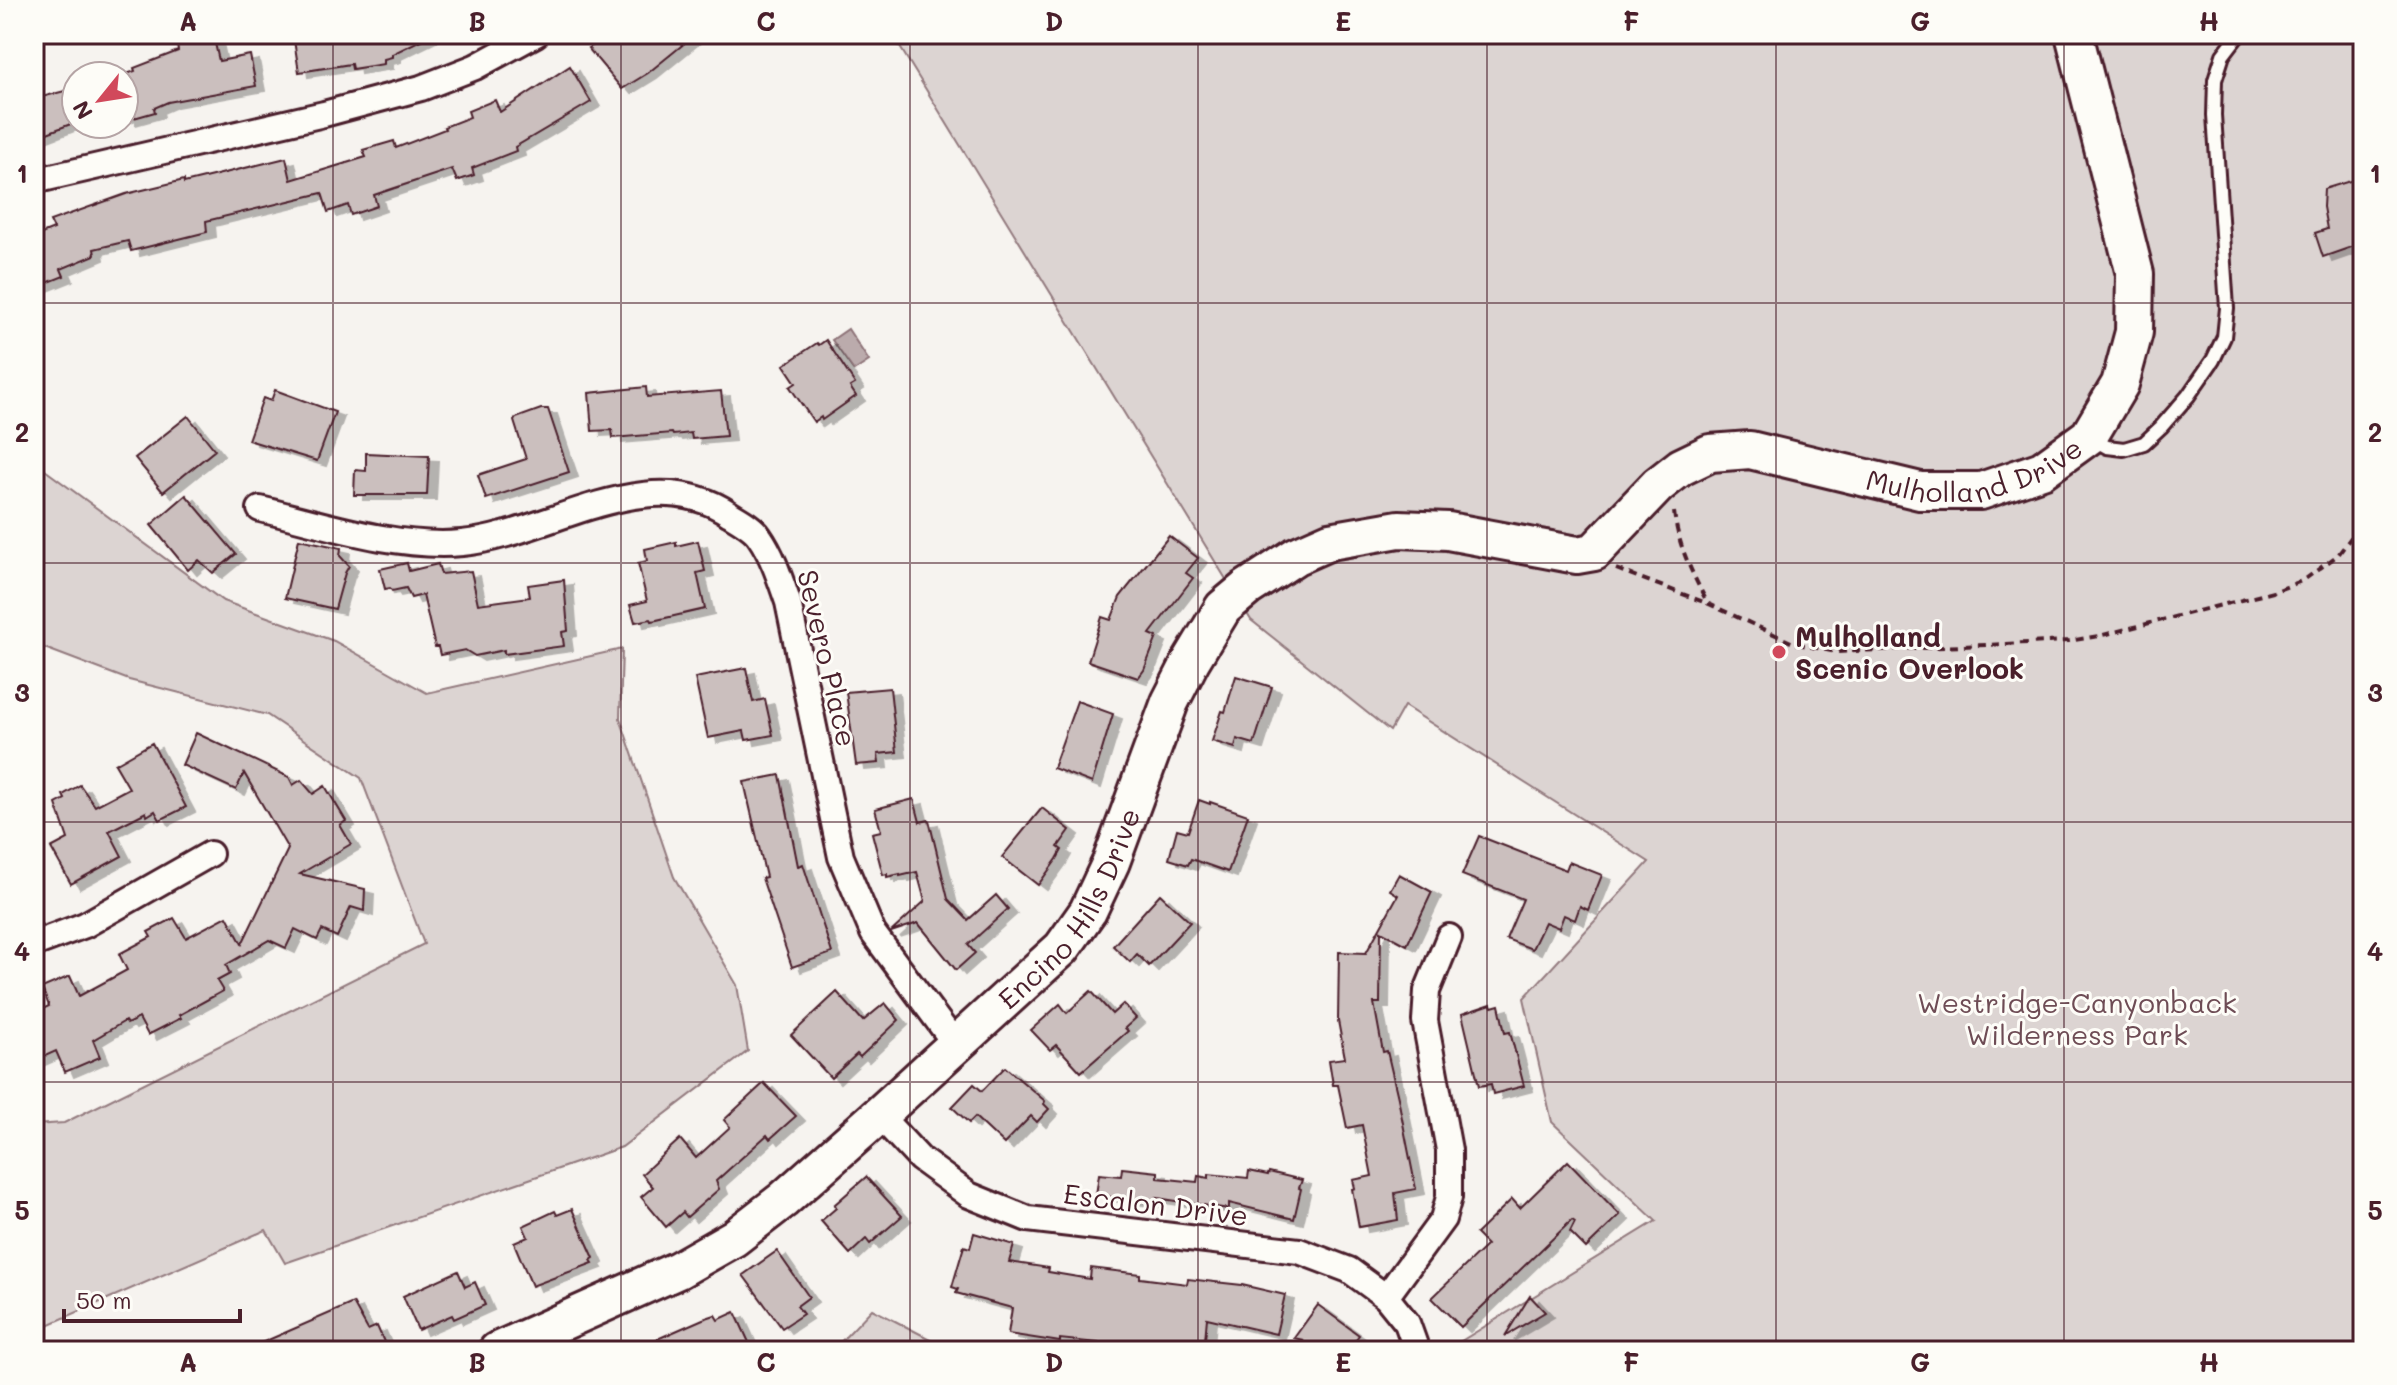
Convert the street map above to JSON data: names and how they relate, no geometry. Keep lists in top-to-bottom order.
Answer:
{
  "streets": {
    "main road": ["Mulholland Drive", "Encino Hills Drive"],
    "street": ["Severo Place", "Escalon Drive"]
  },
  "crossings": [
    ["Mulholland Drive", "Encino Hills Drive"],
    ["Severo Place", "Encino Hills Drive"],
    ["Encino Hills Drive", "Escalon Drive"]
  ],
  "parks": ["Westridge-Canyonback Wilderness Park"],
  "places": ["Mulholland Scenic Overlook"],
  "scale_bar": "50 m",
  "north": "bottom left",
  "grid": {
    "columns": [
      "A",
      "B",
      "C",
      "D",
      "E",
      "F",
      "G",
      "H"
    ],
    "rows": [
      "1",
      "2",
      "3",
      "4",
      "5"
    ]
  }
}
